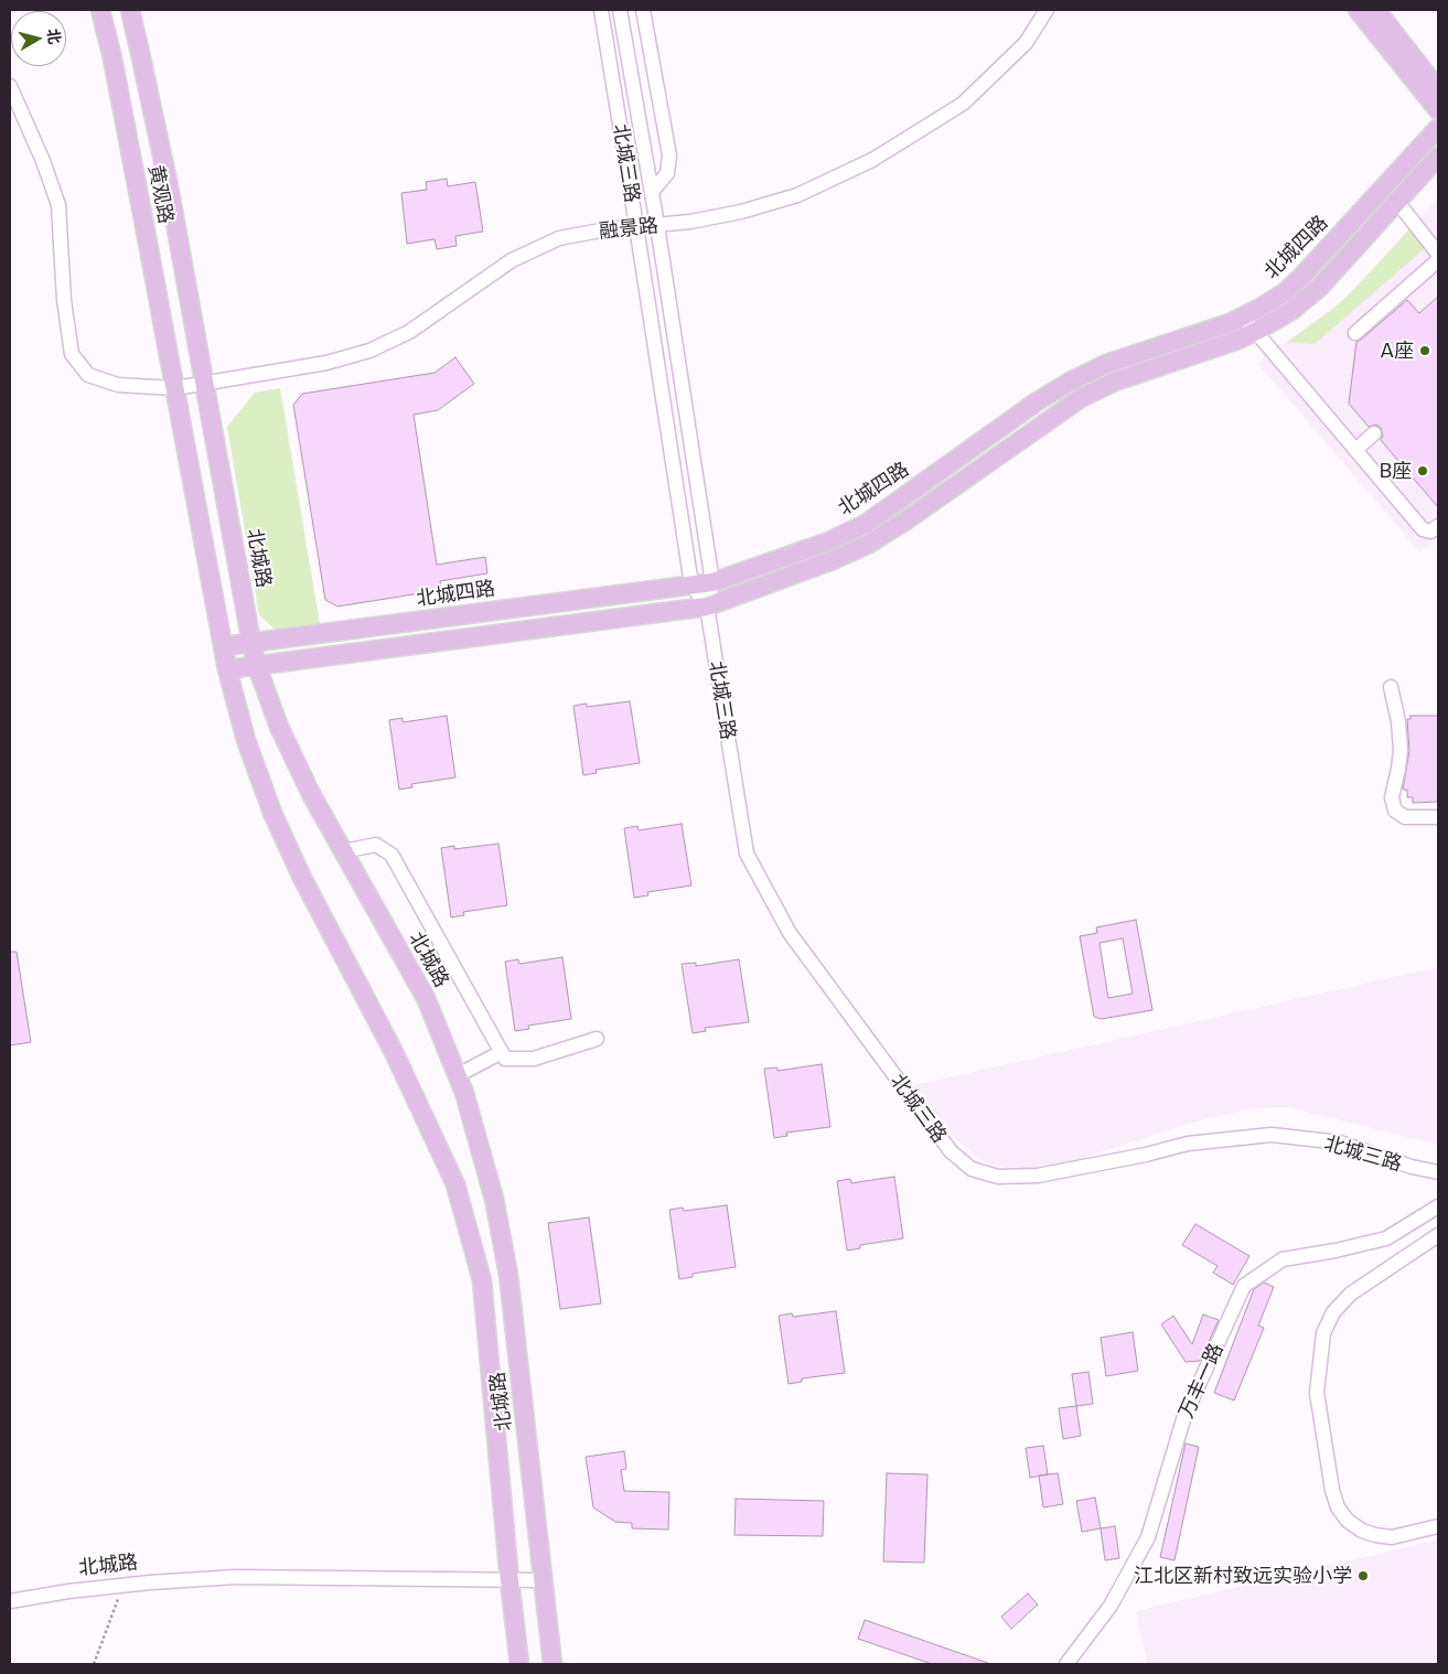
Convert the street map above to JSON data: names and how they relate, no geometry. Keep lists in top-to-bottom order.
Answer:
{
  "streets": {
    "main road": ["黄观路", "北城四路", "北城路"],
    "street": ["北城三路", "融景路", "万丰一路"]
  },
  "crossings": [
    ["北城三路", "融景路"],
    ["北城三路", "北城四路"],
    ["黄观路", "融景路"],
    ["黄观路", "北城路"],
    ["融景路", "北城路"],
    ["北城四路", "北城路"]
  ],
  "places": ["A座", "B座", "江北区新村致远实验小学"],
  "north": "right"
}
